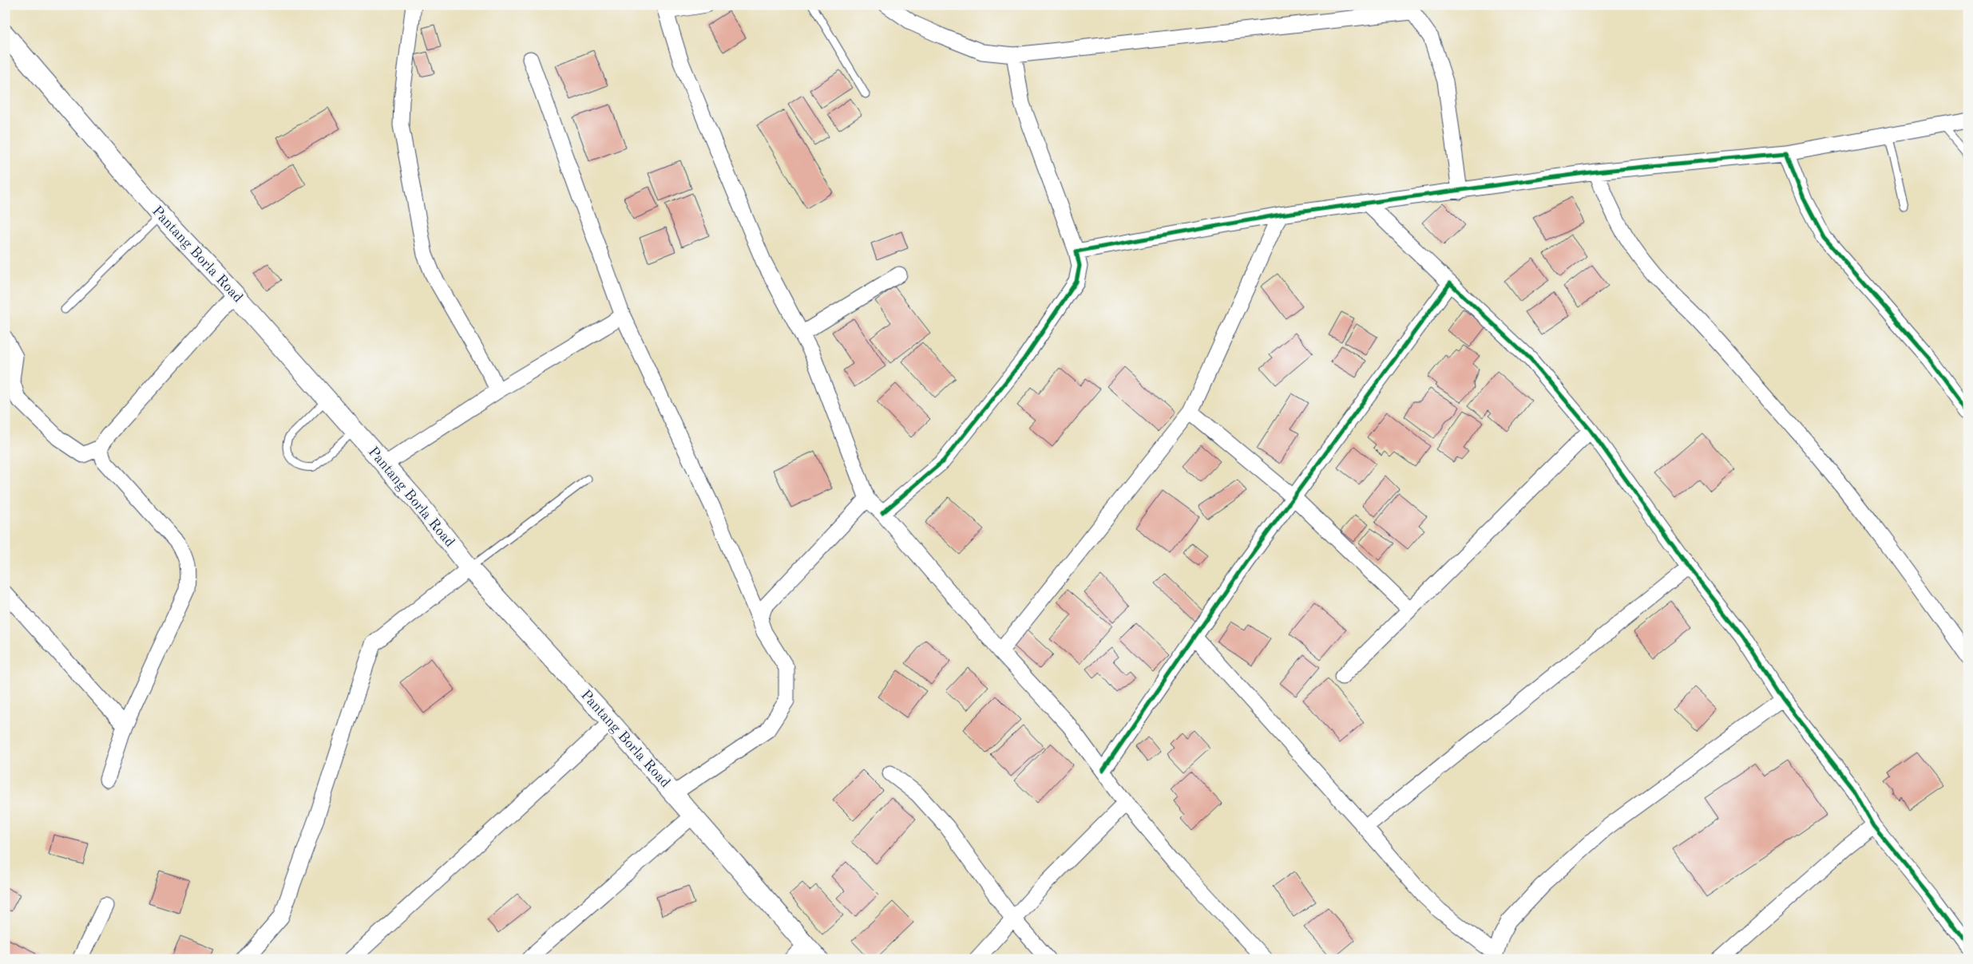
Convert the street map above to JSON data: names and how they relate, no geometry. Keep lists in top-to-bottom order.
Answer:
{
  "streets": {
    "street": ["Pantang Borla Road"]
  }
}
